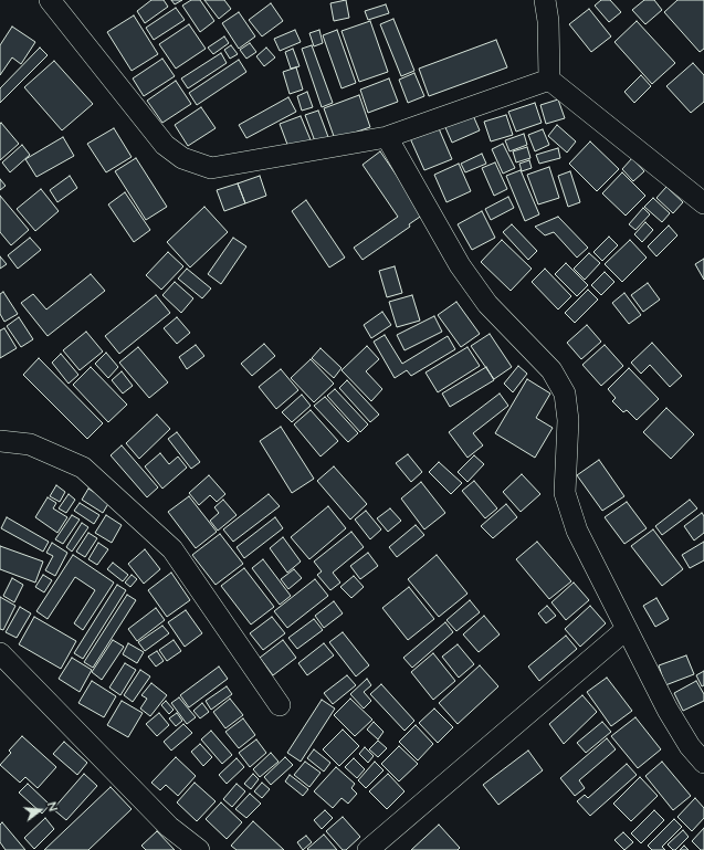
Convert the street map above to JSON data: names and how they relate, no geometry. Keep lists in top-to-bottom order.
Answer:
{
  "north": "right"
}
